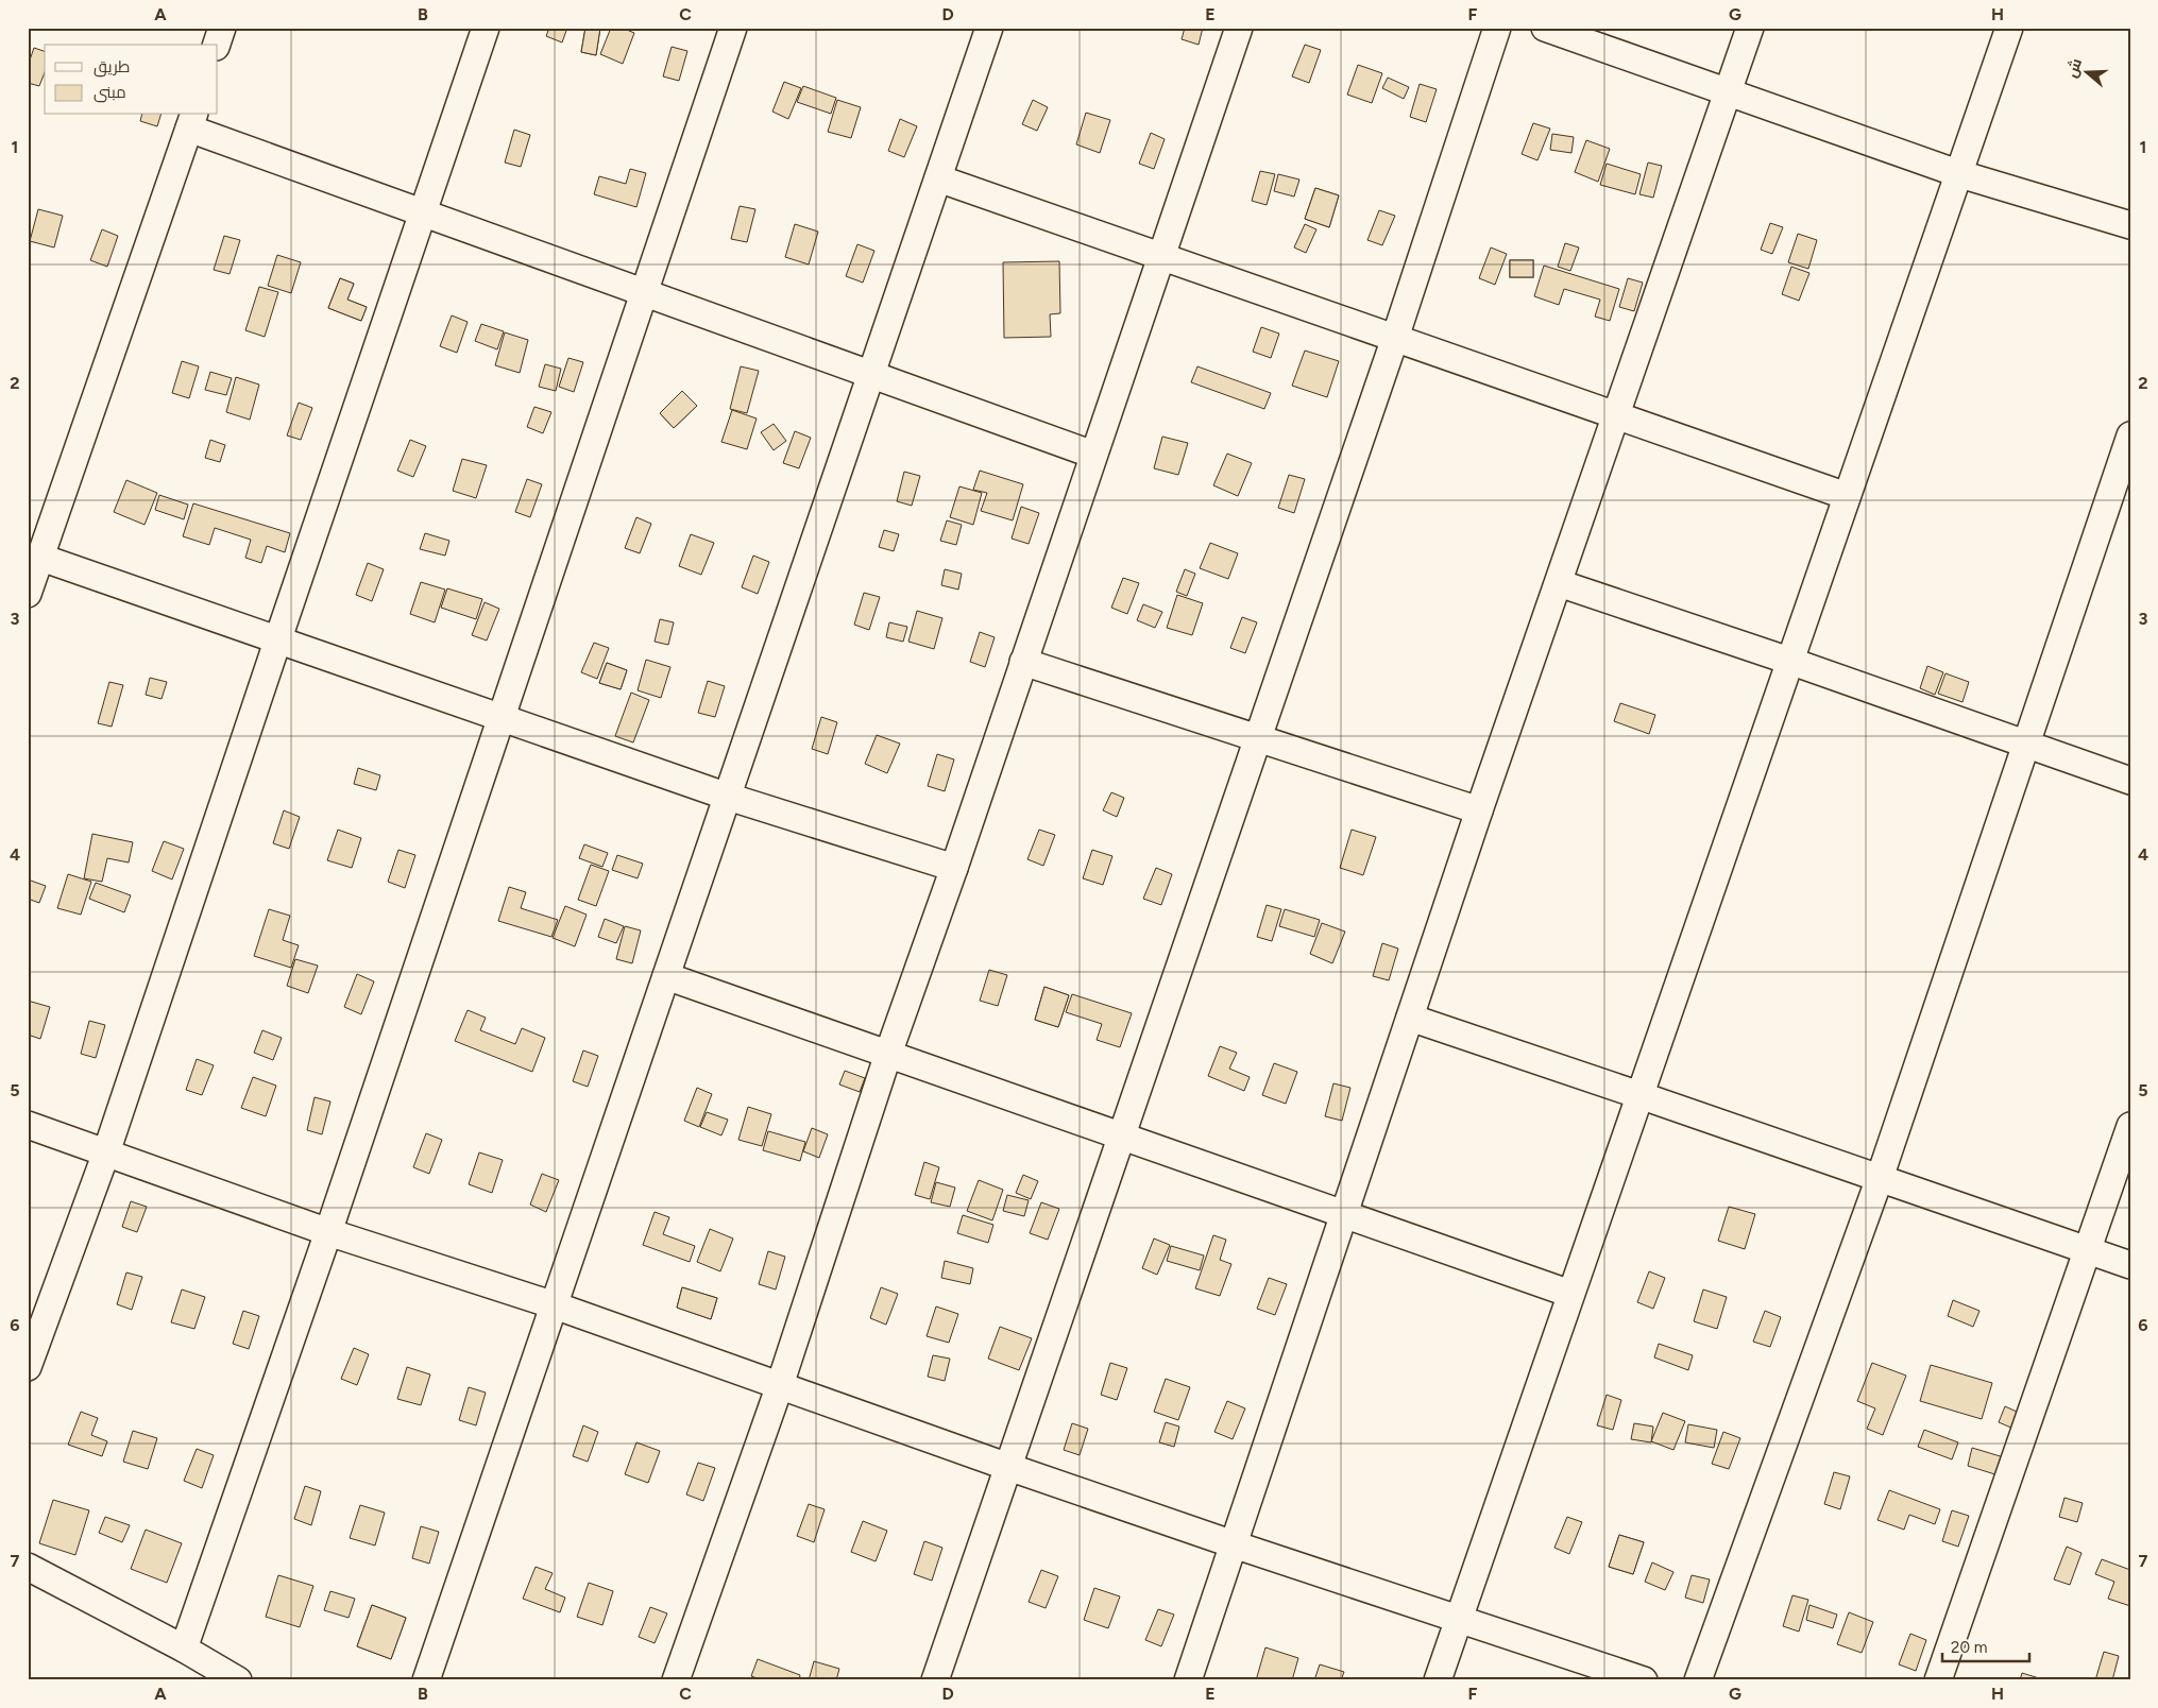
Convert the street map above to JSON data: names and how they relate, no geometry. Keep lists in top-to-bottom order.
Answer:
{
  "legend": ["طريق", "مبنى"],
  "scale_bar": "20 m",
  "north": "left",
  "grid": {
    "columns": [
      "A",
      "B",
      "C",
      "D",
      "E",
      "F",
      "G",
      "H"
    ],
    "rows": [
      "1",
      "2",
      "3",
      "4",
      "5",
      "6",
      "7"
    ]
  }
}
